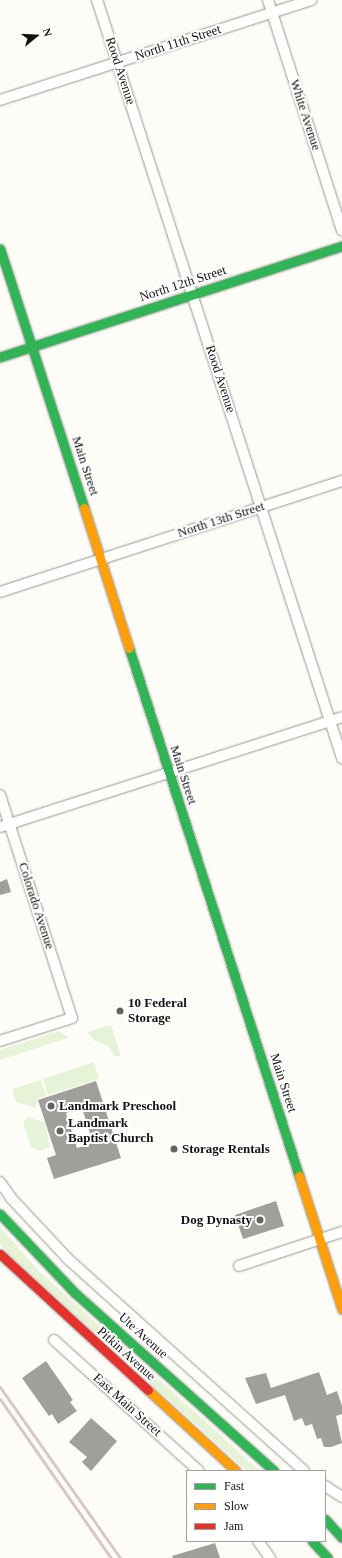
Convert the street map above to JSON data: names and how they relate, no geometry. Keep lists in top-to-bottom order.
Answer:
{
  "streets": {
    "street": [
      "North 11th Street",
      "Rood Avenue",
      "White Avenue",
      "North 12th Street",
      "Main Street",
      "North 13th Street",
      "Colorado Avenue",
      "Ute Avenue",
      "Pitkin Avenue",
      "East Main Street"
    ]
  },
  "crossings": [
    ["North 11th Street", "Rood Avenue"],
    ["North 11th Street", "White Avenue"],
    ["Rood Avenue", "North 12th Street"],
    ["Rood Avenue", "North 13th Street"],
    ["North 12th Street", "Main Street"],
    ["Main Street", "North 13th Street"]
  ],
  "places": [
    "10 Federal Storage",
    "Landmark Preschool",
    "Landmark Baptist Church",
    "Storage Rentals",
    "Dog Dynasty"
  ],
  "legend": ["Fast", "Slow", "Jam"],
  "north": "right"
}
